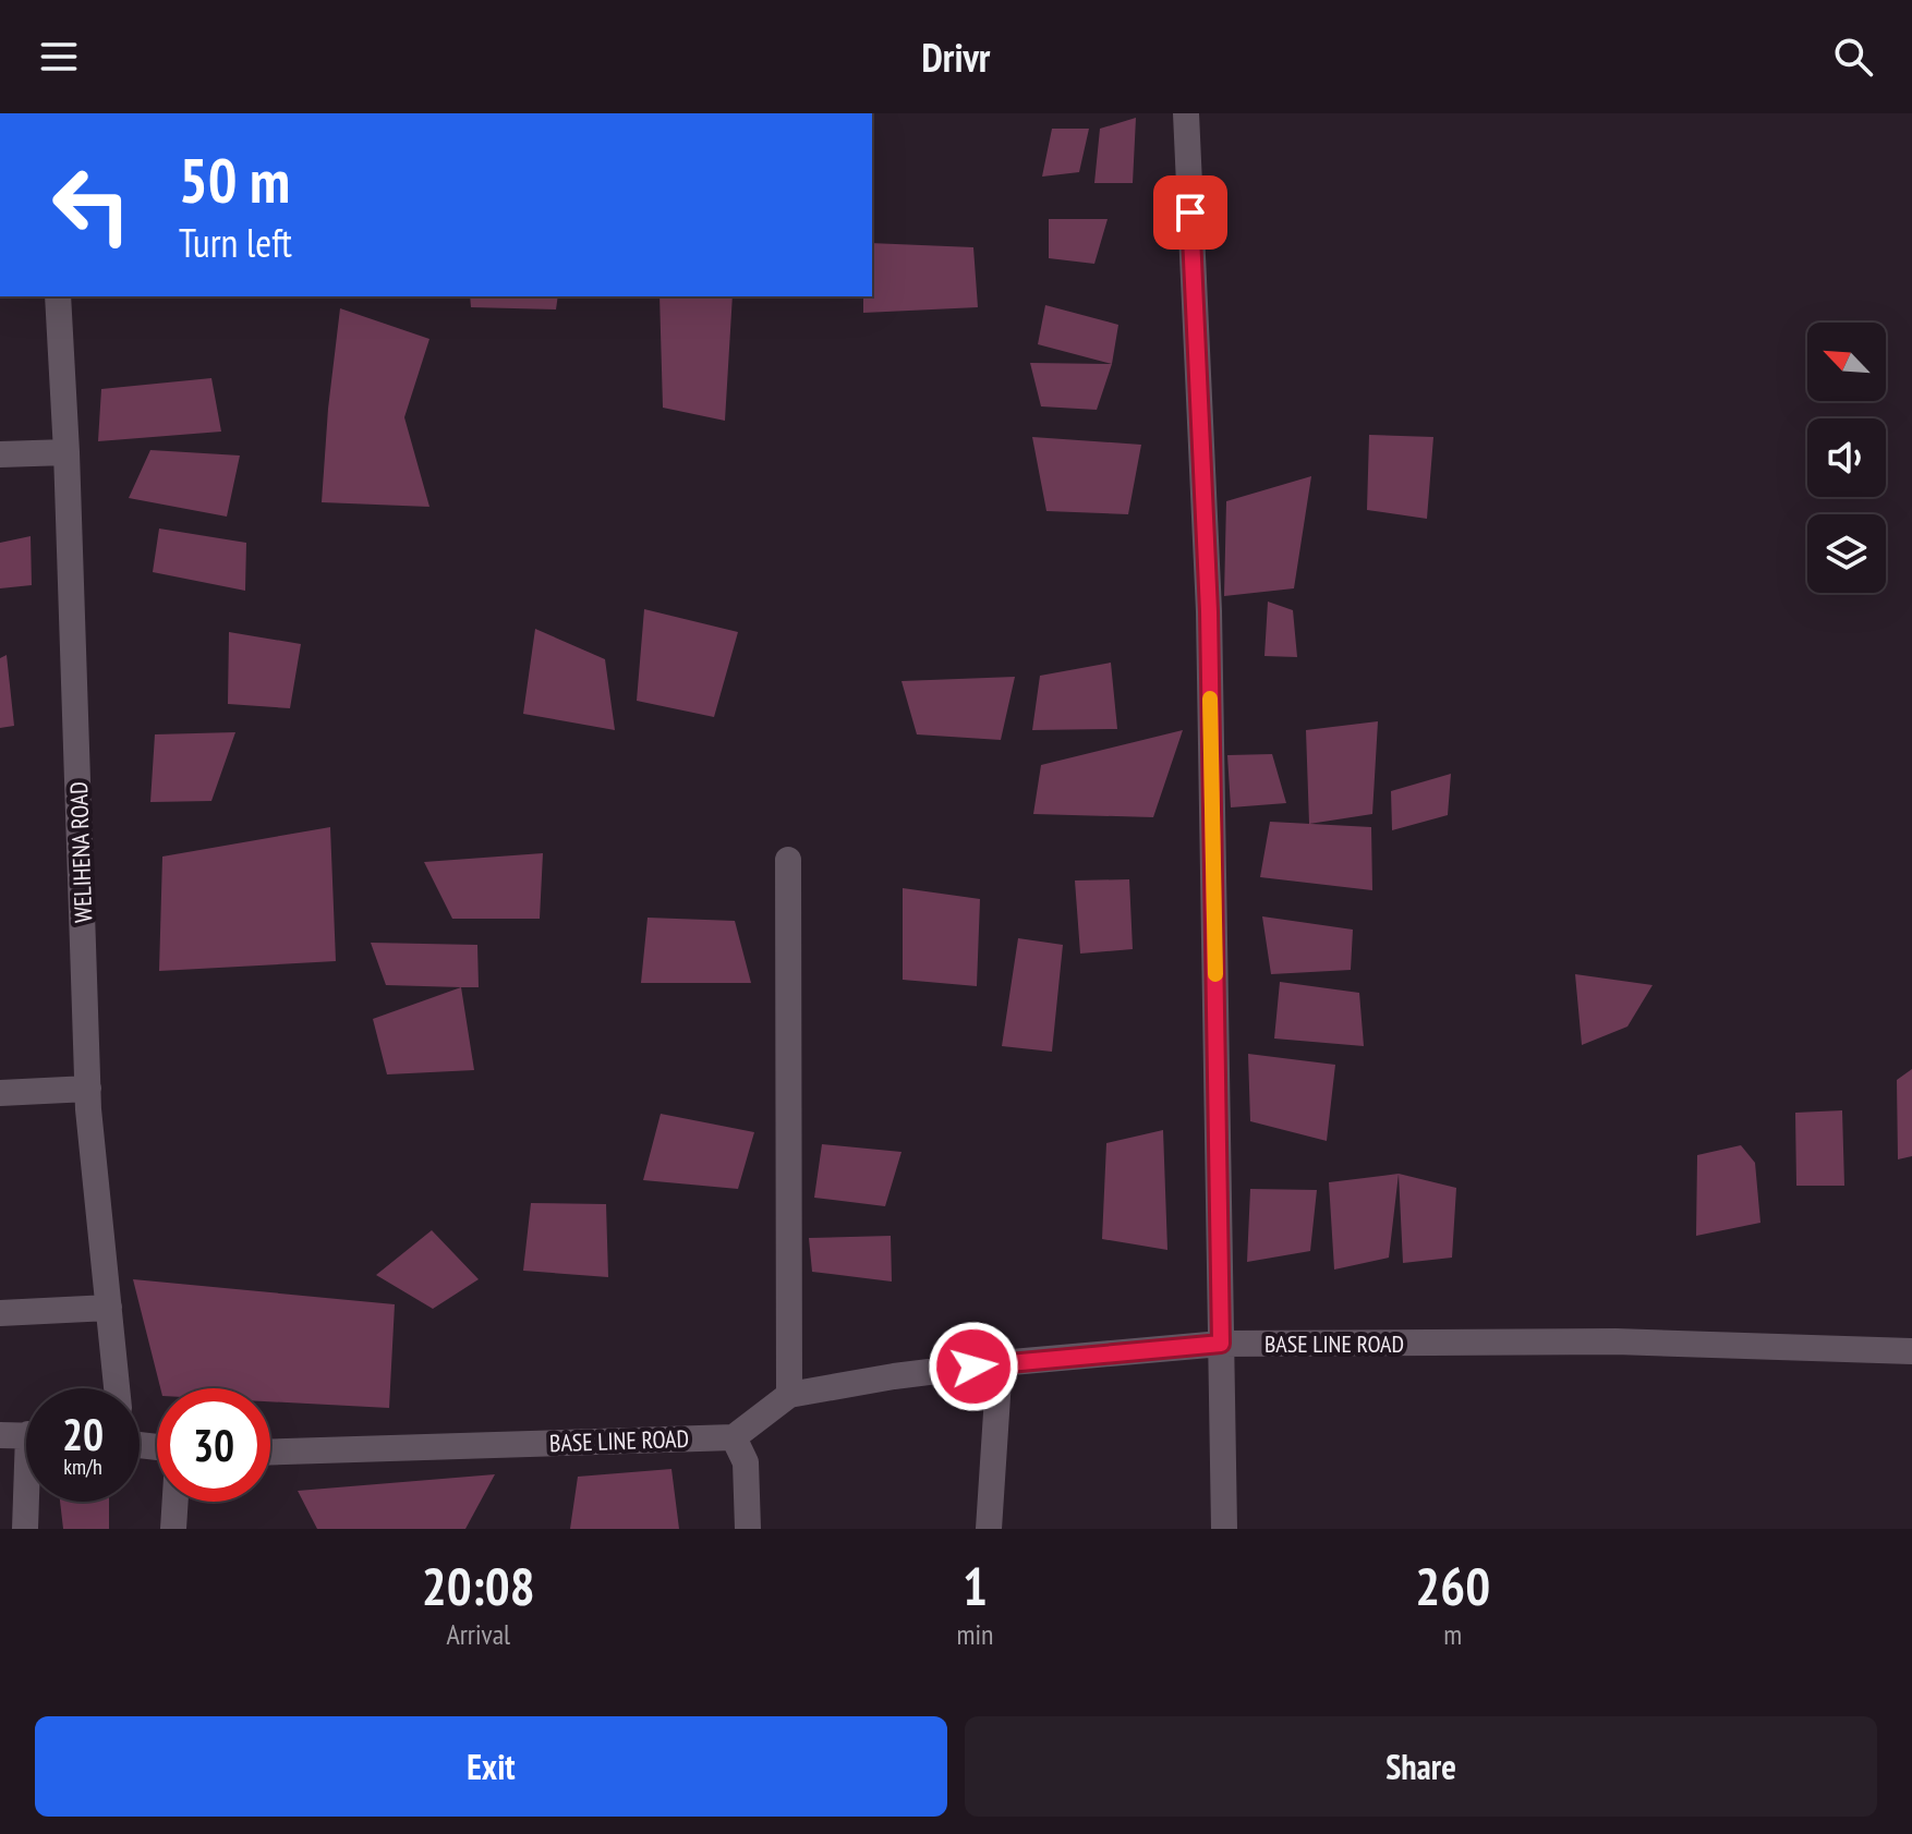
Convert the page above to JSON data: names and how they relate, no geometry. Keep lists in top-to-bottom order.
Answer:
{
  "streets": {
    "street": ["WELIHENA ROAD", "BASE LINE ROAD"]
  },
  "north": "top left",
  "page": {
    "header": "Drivr",
    "turn": ["50 m", "Turn left"],
    "speed": "20 km/h",
    "limit": "30",
    "eta": [
      "20:08",
      "Arrival",
      "1",
      "min",
      "260",
      "m"
    ],
    "buttons": ["Exit", "Share"]
  }
}
